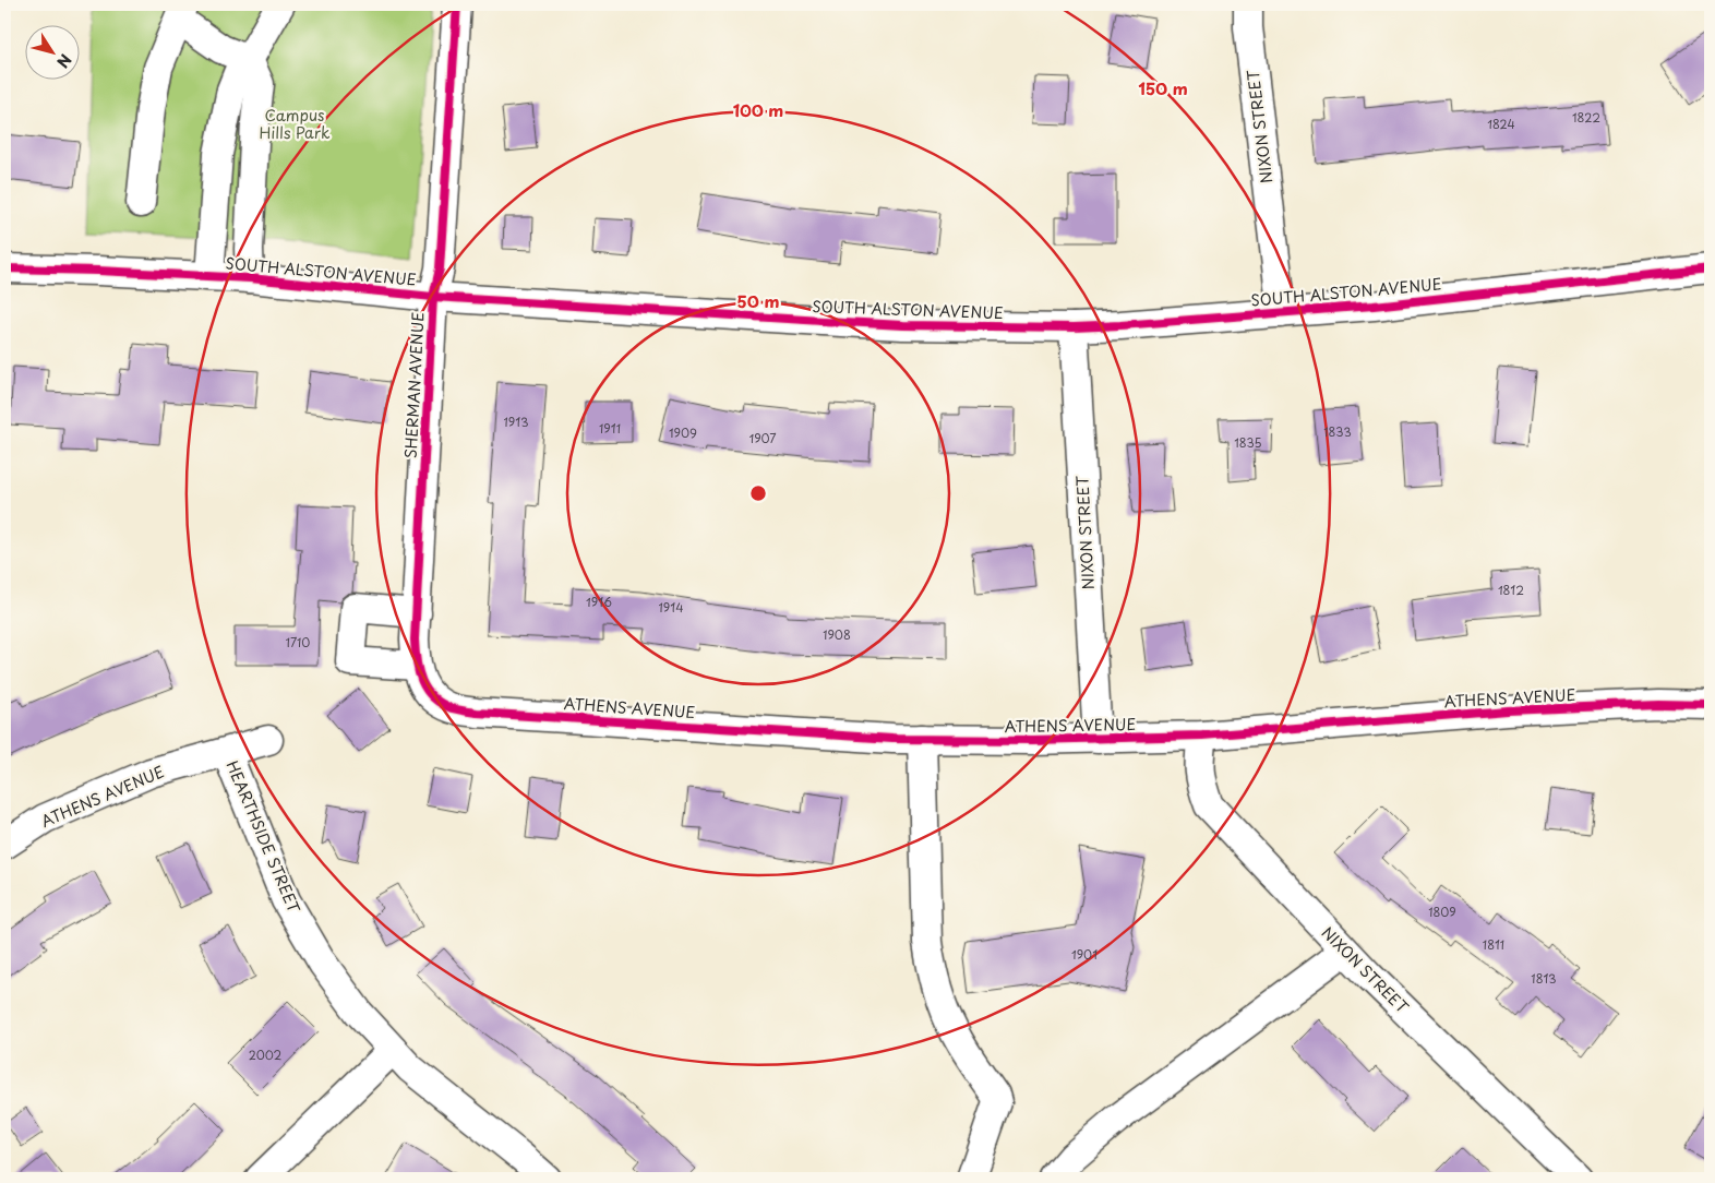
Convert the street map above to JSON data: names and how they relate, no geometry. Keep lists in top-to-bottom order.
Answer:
{
  "streets": {
    "street": [
      "NIXON STREET",
      "SOUTH ALSTON AVENUE",
      "SHERMAN AVENUE",
      "ATHENS AVENUE",
      "HEARTHSIDE STREET"
    ]
  },
  "crossings": [
    ["NIXON STREET", "SOUTH ALSTON AVENUE"],
    ["NIXON STREET", "ATHENS AVENUE"],
    ["SOUTH ALSTON AVENUE", "SHERMAN AVENUE"],
    ["SHERMAN AVENUE", "ATHENS AVENUE"],
    ["ATHENS AVENUE", "HEARTHSIDE STREET"]
  ],
  "parks": ["Campus Hills Park"],
  "house_numbers": [
    "1822",
    "1824",
    "1913",
    "1911",
    "1833",
    "1909",
    "1907",
    "1835",
    "1812",
    "1916",
    "1914",
    "1908",
    "1710",
    "1809",
    "1811",
    "1901",
    "1813",
    "2002"
  ],
  "north": "bottom right",
  "rings": ["150 m", "100 m", "50 m"]
}
